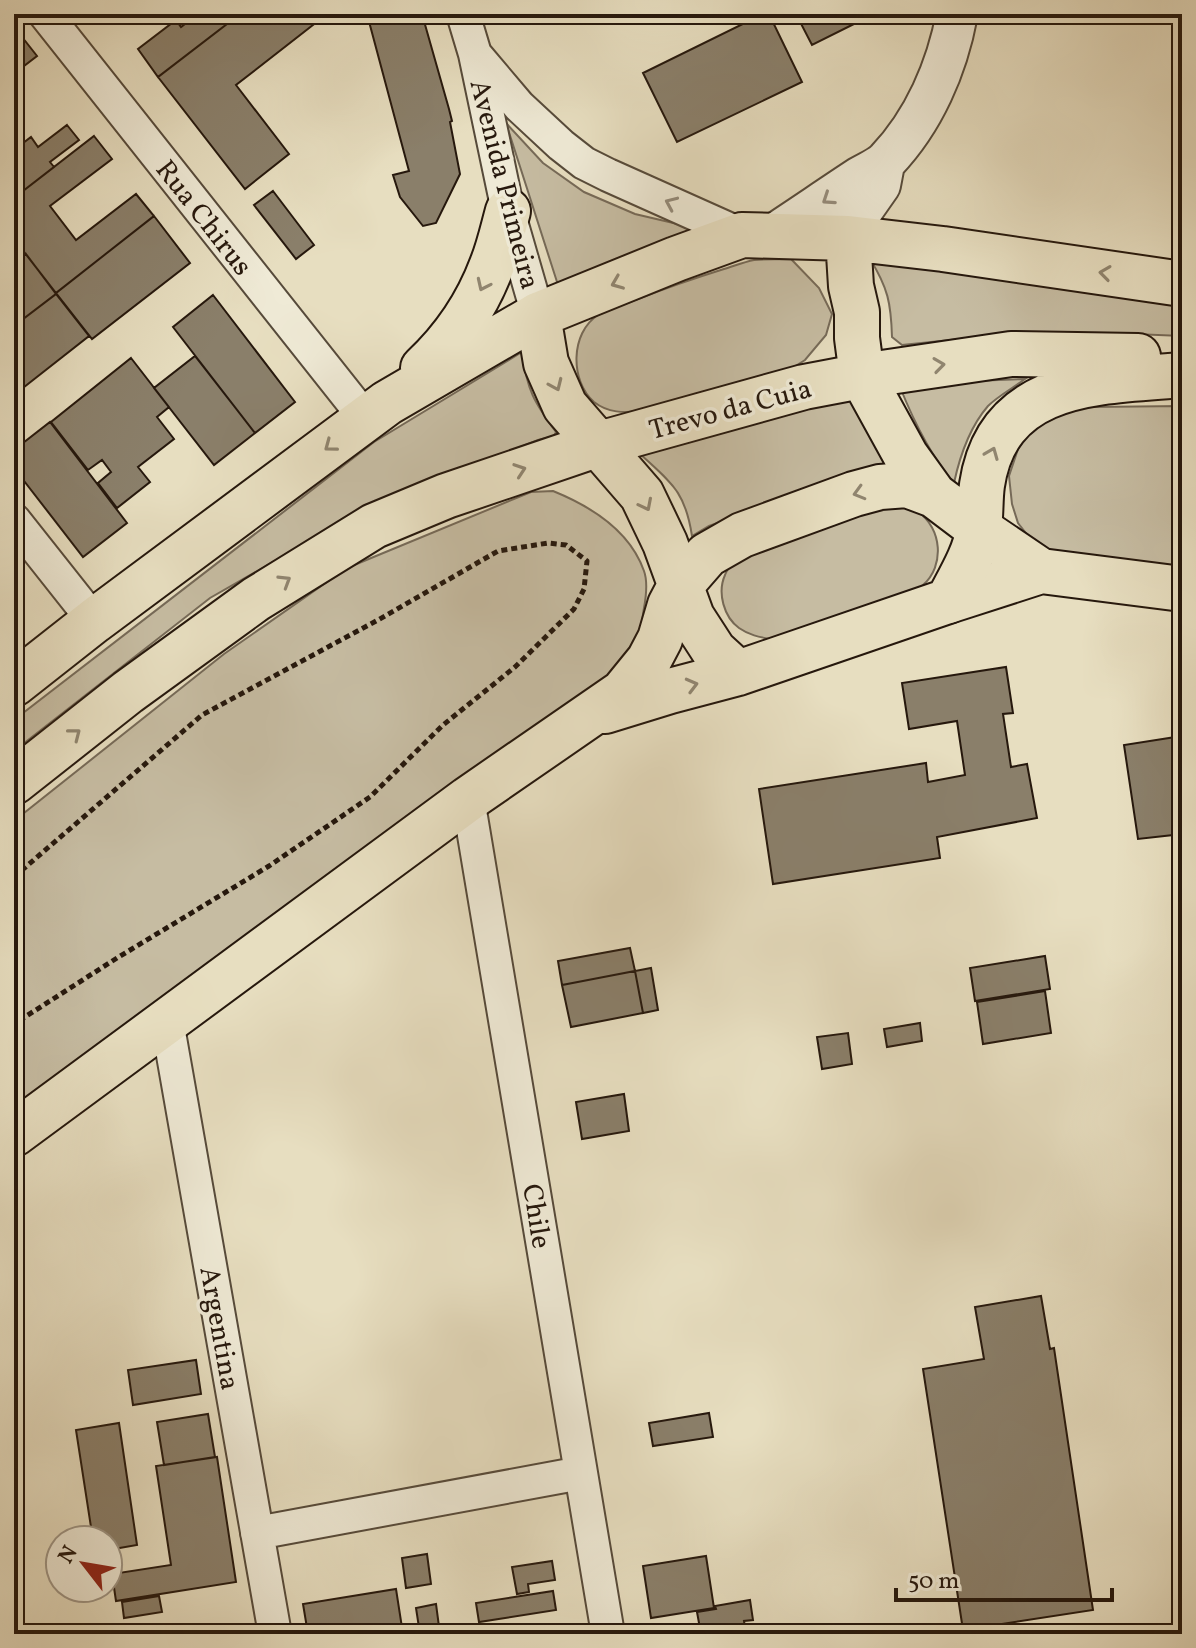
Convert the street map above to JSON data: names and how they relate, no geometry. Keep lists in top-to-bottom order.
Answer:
{
  "streets": {
    "main road": ["Trevo da Cuia"],
    "street": [
      "Avenida Primeira",
      "Rua Chirus",
      "Chile",
      "Argentina"
    ]
  },
  "one_way": ["Avenida Primeira"],
  "scale_bar": "50 m",
  "north": "top left"
}
